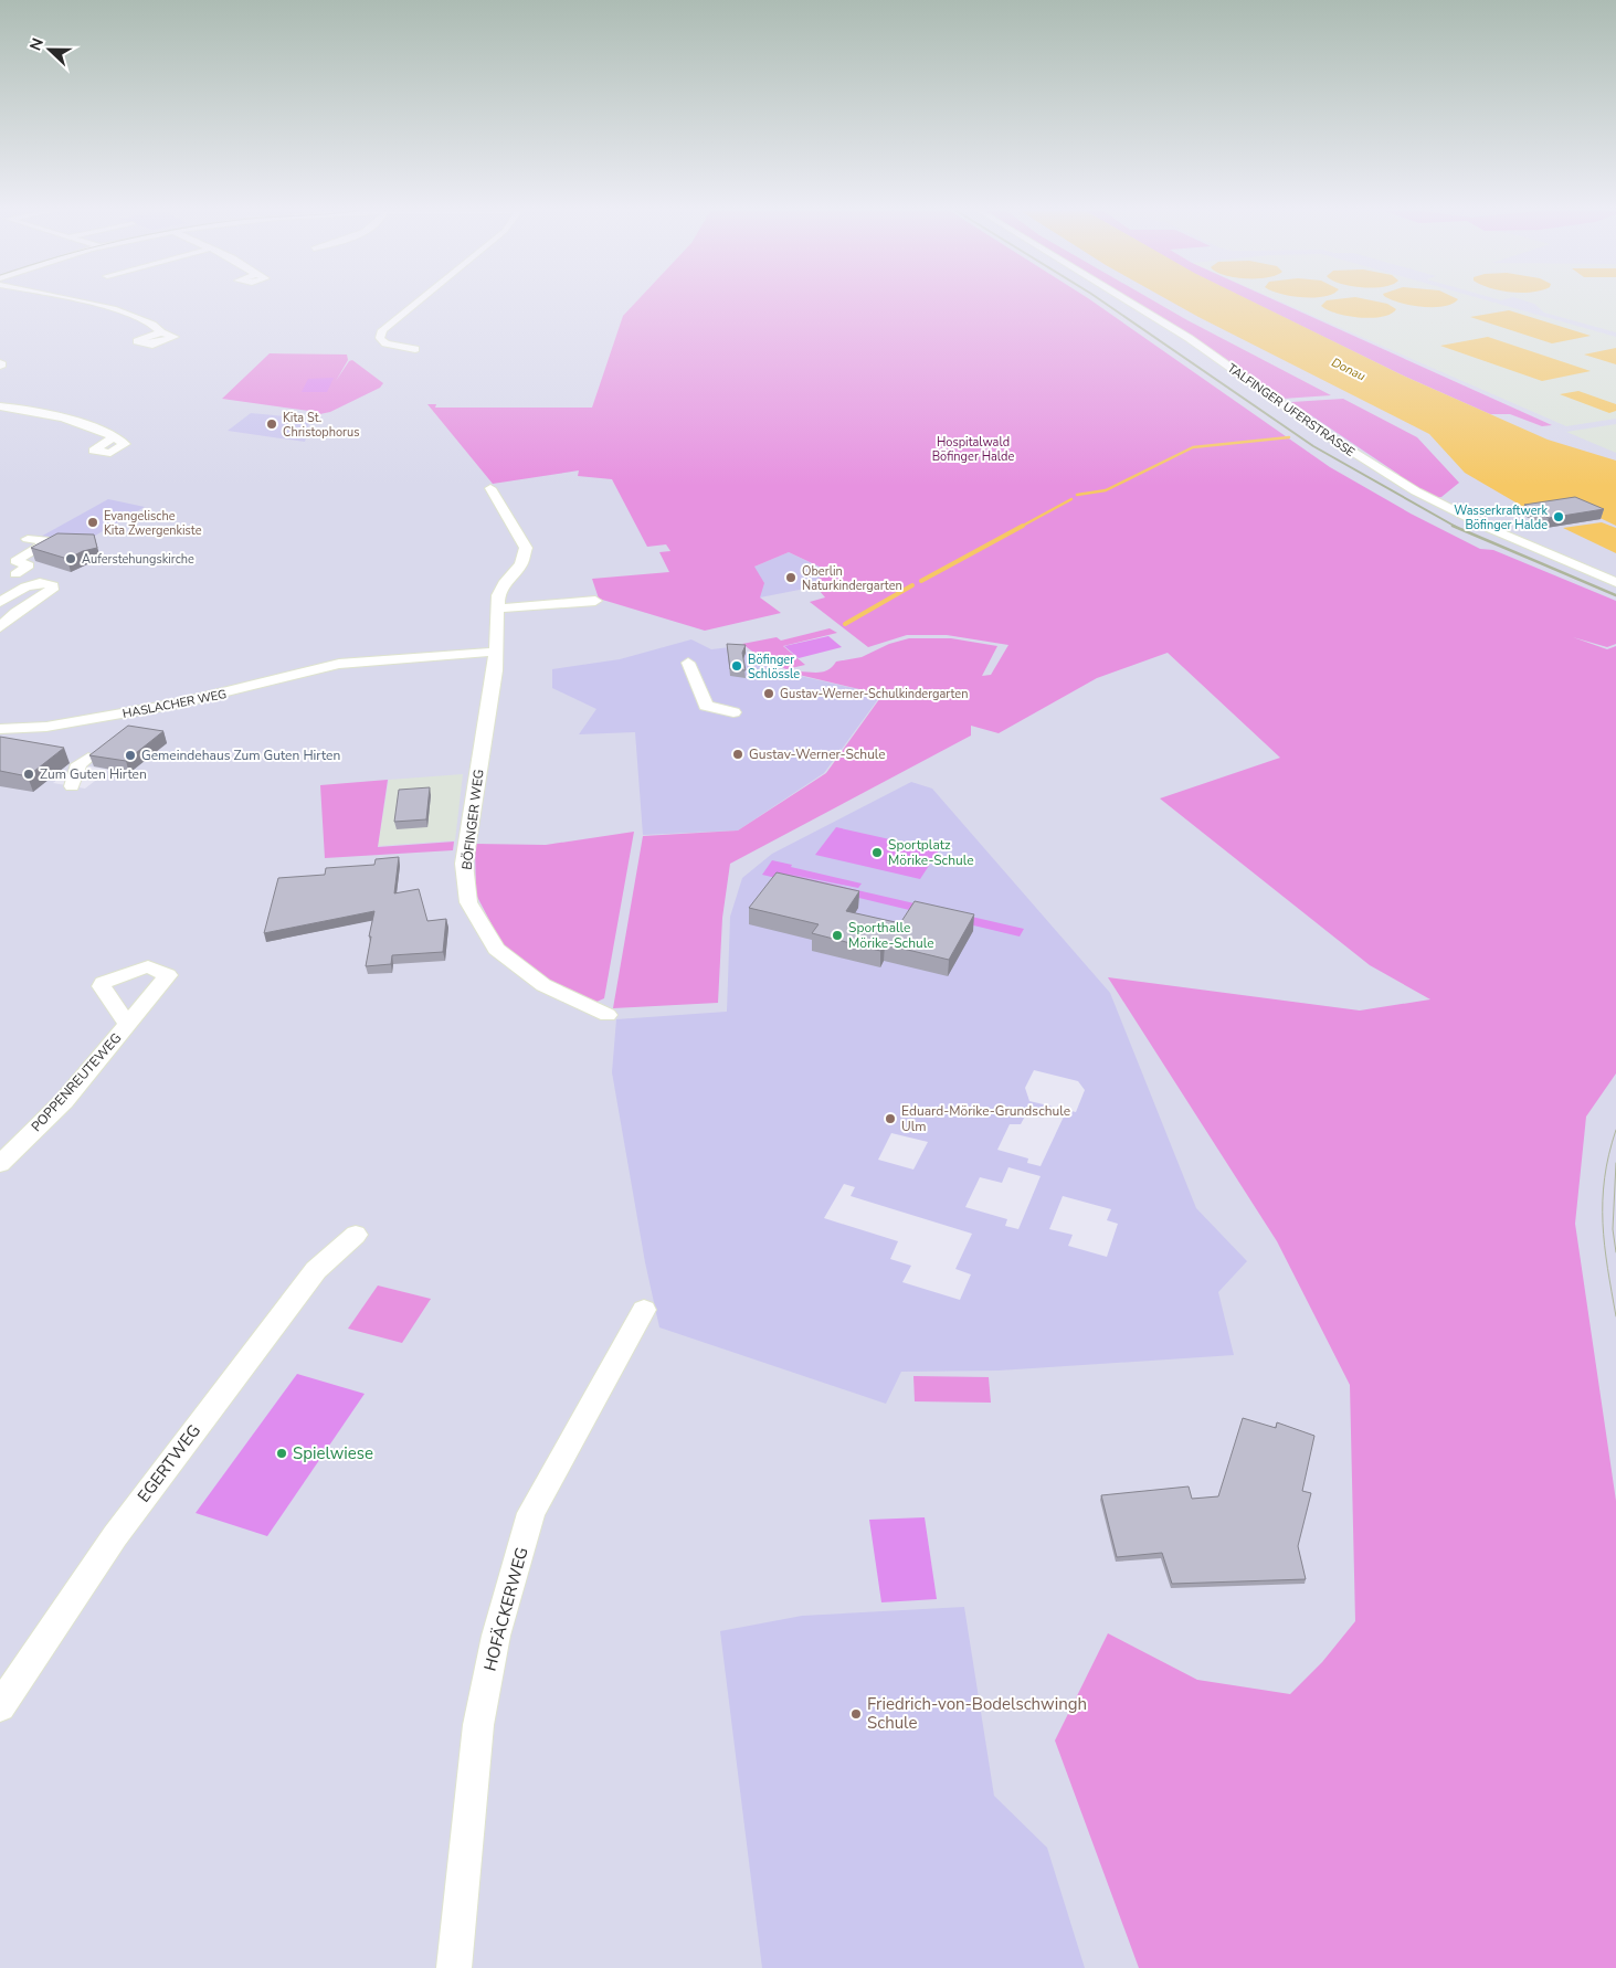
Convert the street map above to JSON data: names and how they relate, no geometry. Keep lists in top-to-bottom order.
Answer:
{
  "streets": {
    "street": [
      "TALFINGER UFERSTRASSE",
      "HASLACHER WEG",
      "BÖFINGER WEG",
      "POPPENREUTEWEG",
      "EGERTWEG",
      "HOFÄCKERWEG"
    ]
  },
  "crossings": [
    ["HASLACHER WEG", "BÖFINGER WEG"]
  ],
  "water": ["Donau"],
  "parks": ["Hospitalwald Böfinger Halde"],
  "places": [
    "Kita St. Christophorus",
    "Wasserkraftwerk Böfinger Halde",
    "Evangelische Kita Zwergenkiste",
    "Auferstehungskirche",
    "Oberlin Naturkindergarten",
    "Böfinger Schlössle",
    "Gustav-Werner-Schulkindergarten",
    "Gustav-Werner-Schule",
    "Gemeindehaus Zum Guten Hirten",
    "Zum Guten Hirten",
    "Sportplatz Mörike-Schule",
    "Sporthalle Mörike-Schule",
    "Eduard-Mörike-Grundschule Ulm",
    "Spielwiese",
    "Friedrich-von-Bodelschwingh Schule"
  ],
  "north": "left"
}
